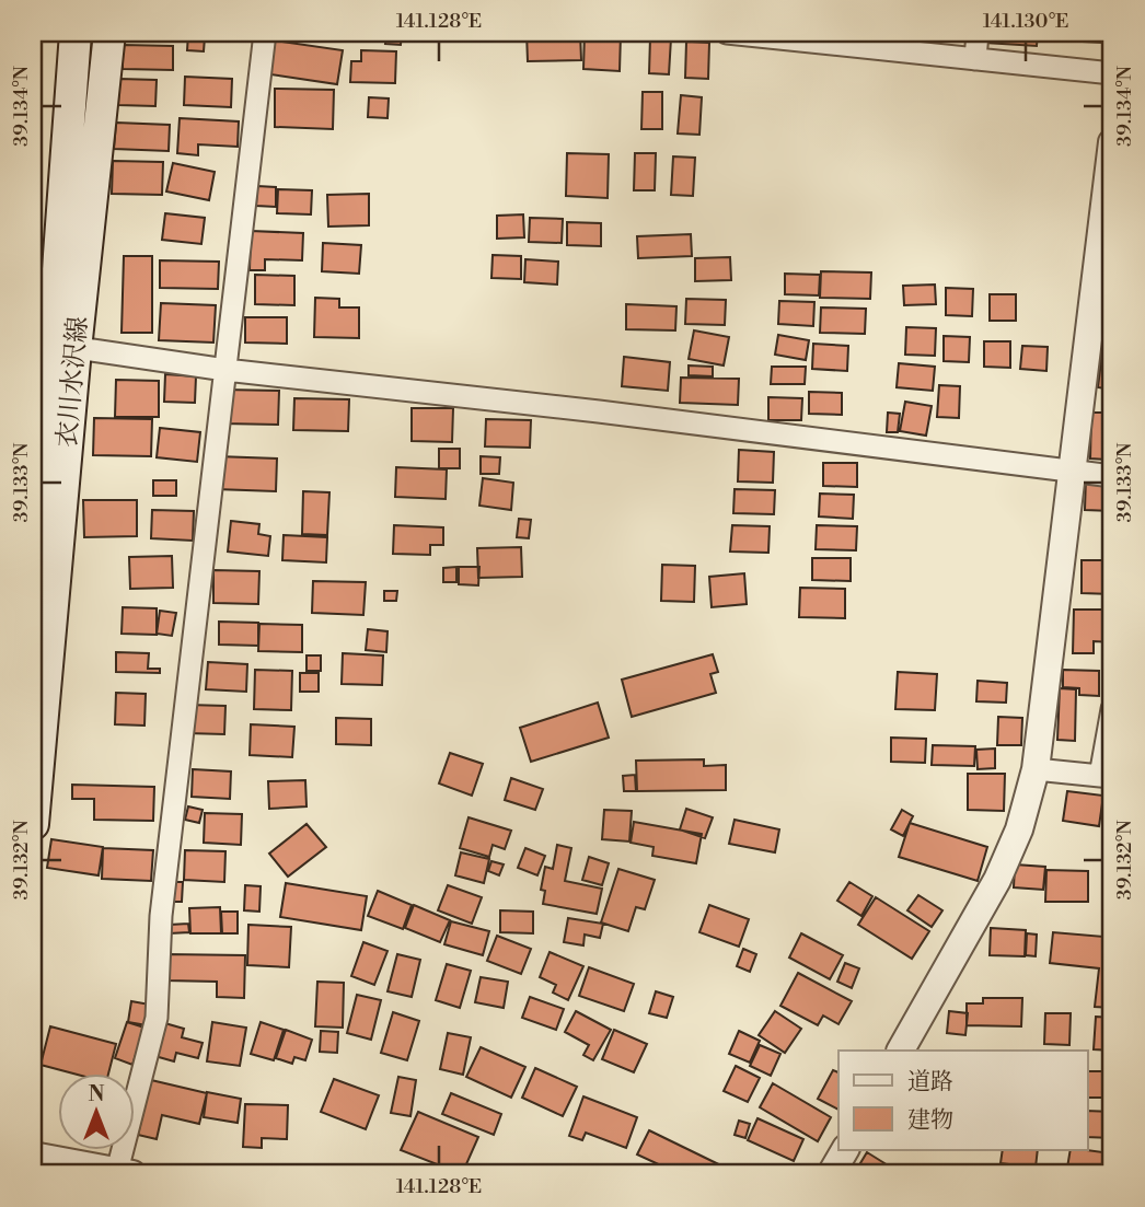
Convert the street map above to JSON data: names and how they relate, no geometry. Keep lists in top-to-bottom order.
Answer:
{
  "streets": {
    "main road": ["衣川水沢線"]
  },
  "legend": ["道路", "建物"],
  "north": "top",
  "coordinates": [
    "141.128°E",
    "141.130°E",
    "39.134°N",
    "39.133°N",
    "39.132°N"
  ]
}
